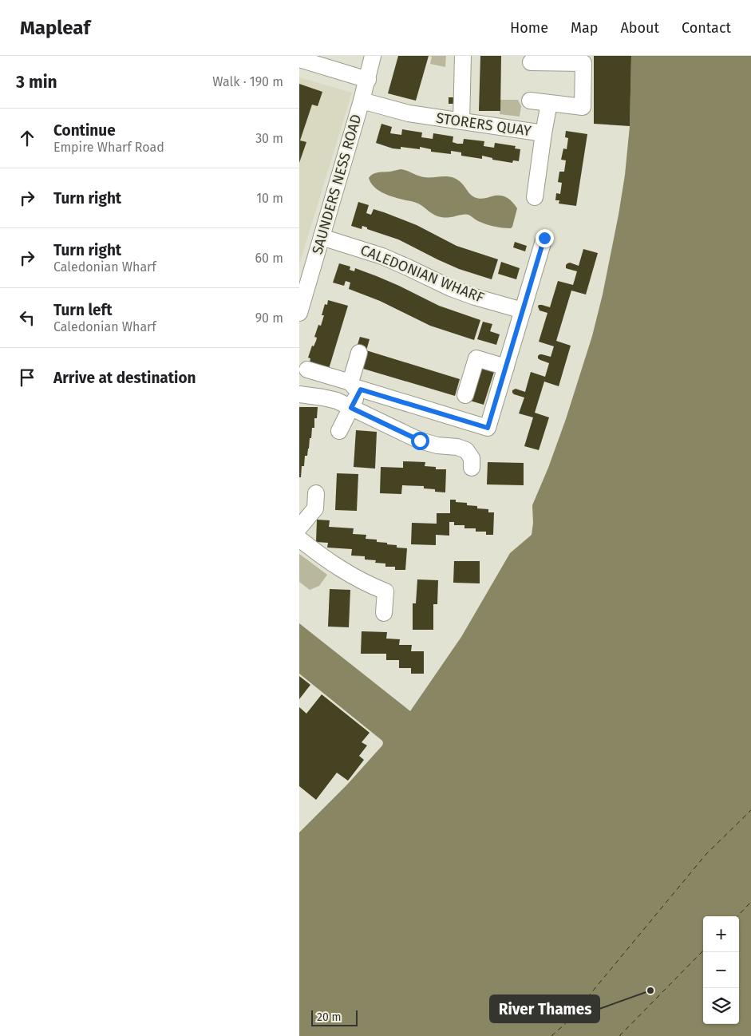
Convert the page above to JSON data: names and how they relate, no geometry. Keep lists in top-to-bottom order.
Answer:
{
  "streets": {
    "street": ["STORERS QUAY", "SAUNDERS NESS ROAD", "CALEDONIAN WHARF"]
  },
  "crossings": [
    ["STORERS QUAY", "SAUNDERS NESS ROAD"],
    ["SAUNDERS NESS ROAD", "CALEDONIAN WHARF"]
  ],
  "places": ["River Thames"],
  "scale_bar": "20 m",
  "page": {
    "header": "Mapleaf",
    "nav": [
      "Home",
      "Map",
      "About",
      "Contact"
    ],
    "heading": ["3 min", "Walk · 190 m"],
    "list": [
      ["Continue", "Empire Wharf Road", "30 m"],
      ["Turn right", "10 m"],
      ["Turn right", "Caledonian Wharf", "60 m"],
      ["Turn left", "Caledonian Wharf", "90 m"],
      "Arrive at destination"
    ],
    "map_buttons": ["+", "−"],
    "scale": "20 m"
  }
}
